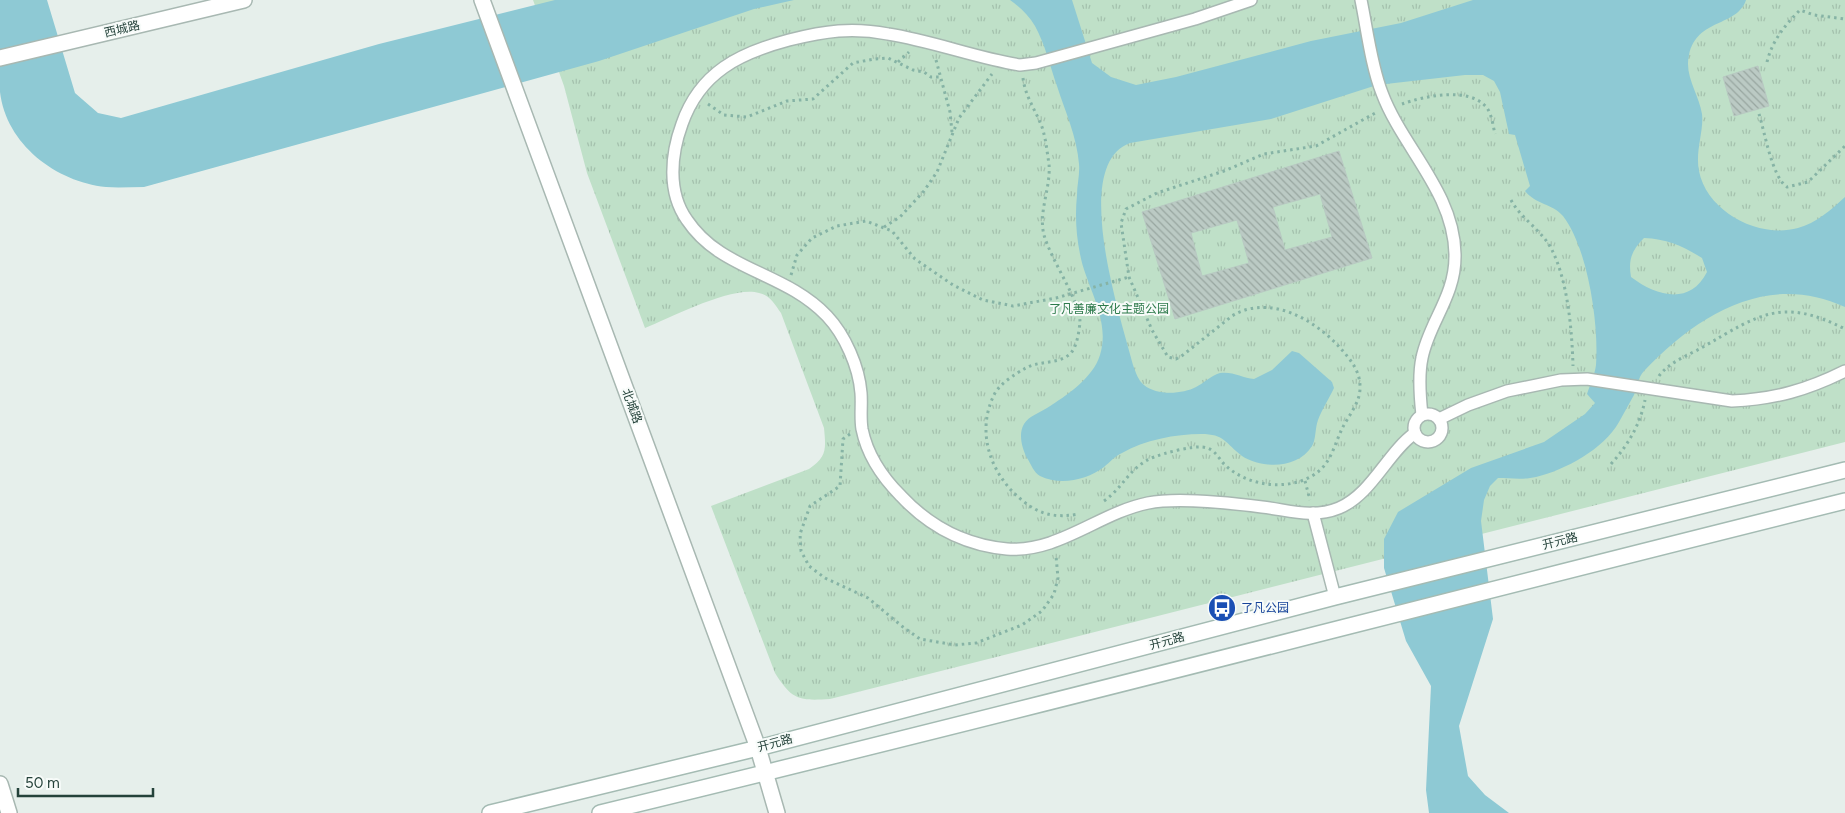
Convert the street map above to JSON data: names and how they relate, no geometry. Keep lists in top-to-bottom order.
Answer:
{
  "streets": {
    "main road": ["西城路", "北城路", "开元路"]
  },
  "crossings": [
    ["北城路", "开元路"]
  ],
  "parks": ["了凡善廉文化主题公园"],
  "places": {
    "bus stop": ["了凡公园"]
  },
  "scale_bar": "50 m"
}
